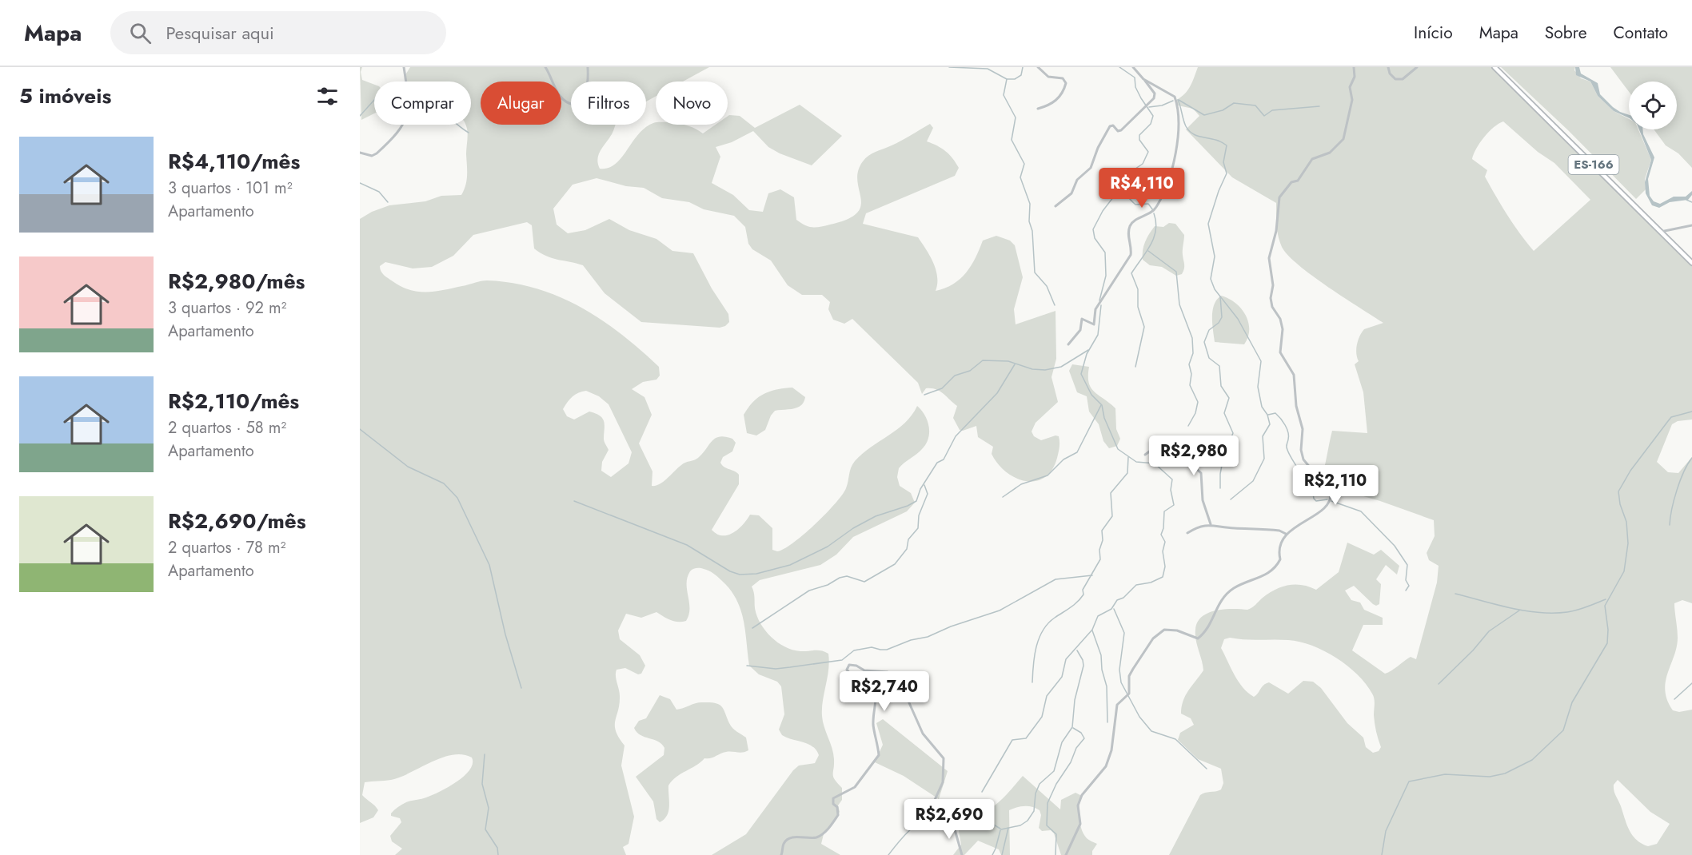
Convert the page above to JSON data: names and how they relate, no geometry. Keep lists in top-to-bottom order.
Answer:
{
  "streets": {
    "main road": ["ES-166"]
  },
  "page": {
    "header": "Mapa",
    "search": "Pesquisar aqui",
    "nav": [
      "Início",
      "Mapa",
      "Sobre",
      "Contato"
    ],
    "heading": "5 imóveis",
    "chip": [
      "Comprar",
      "Alugar",
      "Filtros",
      "Novo"
    ],
    "list": [
      {
        "name": "R$4,110/mês",
        "note": "3 quartos · 101 m² · Apartamento"
      },
      {
        "name": "R$2,980/mês",
        "note": "3 quartos · 92 m² · Apartamento"
      },
      {
        "name": "R$2,110/mês",
        "note": "2 quartos · 58 m² · Apartamento"
      },
      {
        "name": "R$2,690/mês",
        "note": "2 quartos · 78 m² · Apartamento"
      }
    ],
    "price": [
      "R$4,110",
      "R$2,980",
      "R$2,110",
      "R$2,740",
      "R$2,690"
    ]
  }
}
